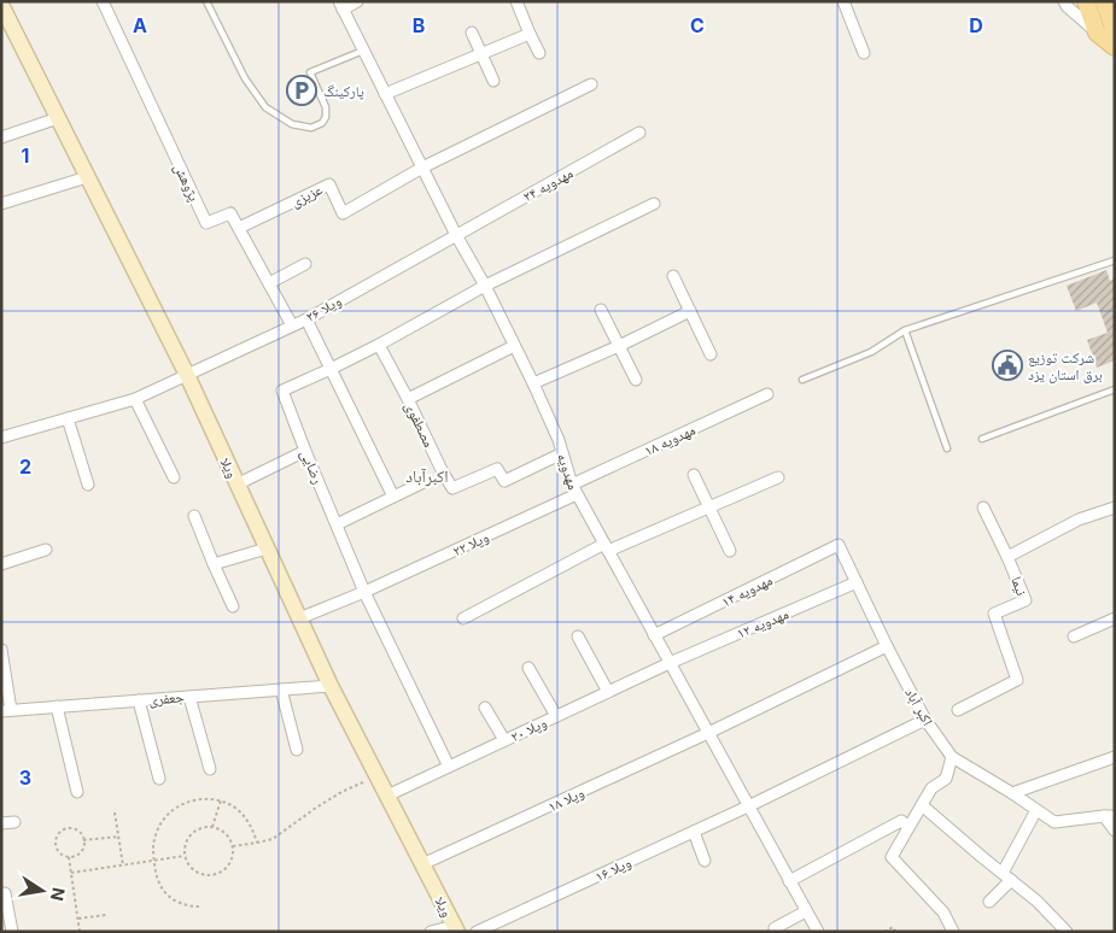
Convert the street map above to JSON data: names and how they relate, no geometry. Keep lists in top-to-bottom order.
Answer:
{
  "streets": {
    "street": [
      "پژوهش",
      "مهدویه ۲۴",
      "عزیزی",
      "ویلا ۲۶",
      "مصطفوی",
      "مهدویه ۱۸",
      "رضایی",
      "ویلا",
      "مهدویه",
      "ویلا ۲۲",
      "نیما",
      "مهدویه ۱۴",
      "مهدویه ۱۲",
      "جعفری",
      "اکبر آباد",
      "ویلا ۲۰",
      "ویلا ۱۸",
      "ویلا ۱۶"
    ]
  },
  "crossings": [
    ["پژوهش", "عزیزی"],
    ["مهدویه ۲۴", "ویلا ۲۶"],
    ["مهدویه ۲۴", "مهدویه"],
    ["عزیزی", "مهدویه"],
    ["ویلا ۲۶", "ویلا"],
    ["ویلا ۲۶", "مهدویه"],
    ["مصطفوی", "مهدویه"],
    ["مهدویه ۱۸", "مهدویه"],
    ["مهدویه ۱۸", "ویلا ۲۲"],
    ["رضایی", "ویلا ۲۲"],
    ["رضایی", "ویلا ۲۰"],
    ["ویلا", "ویلا ۲۲"],
    ["ویلا", "جعفری"],
    ["ویلا", "ویلا ۲۰"],
    ["ویلا", "ویلا ۱۸"],
    ["مهدویه", "ویلا ۲۲"],
    ["مهدویه", "مهدویه ۱۴"],
    ["مهدویه", "مهدویه ۱۲"],
    ["مهدویه", "ویلا ۲۰"],
    ["مهدویه", "ویلا ۱۸"],
    ["مهدویه", "ویلا ۱۶"],
    ["مهدویه ۱۴", "اکبر آباد"],
    ["مهدویه ۱۲", "اکبر آباد"],
    ["مهدویه ۱۲", "ویلا ۲۰"],
    ["اکبر آباد", "ویلا ۱۸"],
    ["اکبر آباد", "ویلا ۱۶"]
  ],
  "districts": ["اکبرآباد"],
  "places": {
    "parking": ["پارکینگ"],
    "public building": ["شرکت توزیع برق استان یزد"]
  },
  "north": "right",
  "grid": {
    "columns": [
      "A",
      "B",
      "C",
      "D"
    ],
    "rows": ["1", "2", "3"]
  }
}
